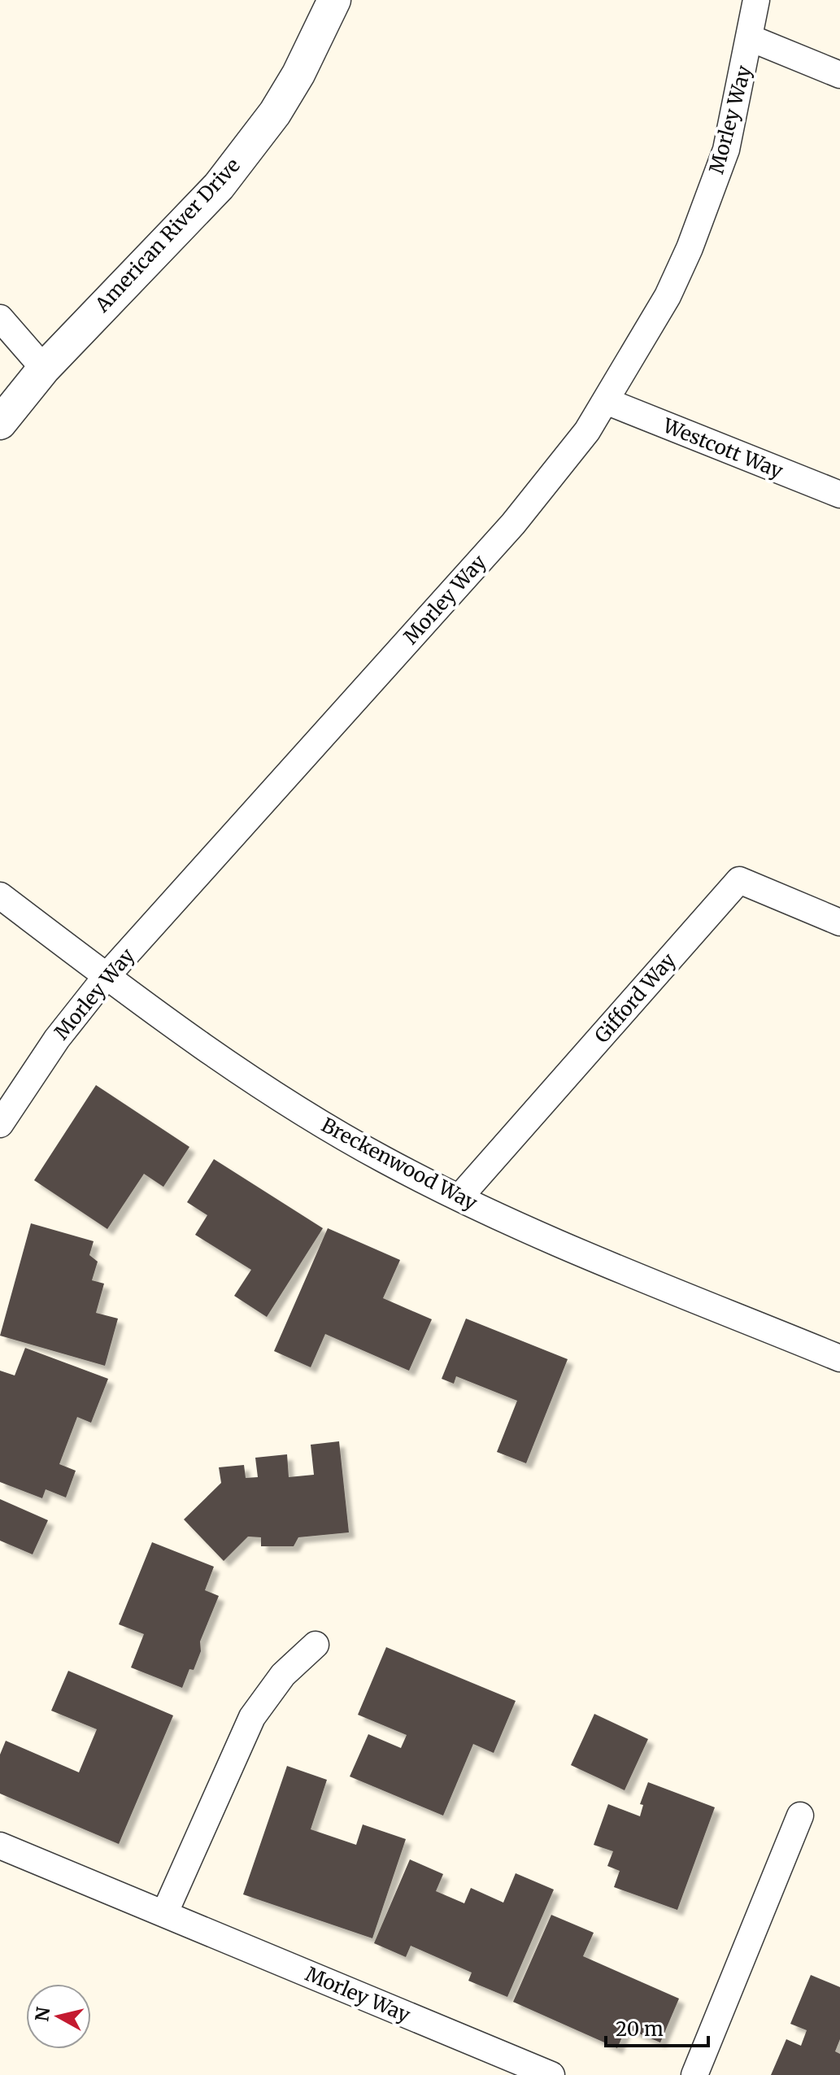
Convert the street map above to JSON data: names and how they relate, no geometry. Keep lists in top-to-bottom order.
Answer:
{
  "streets": {
    "street": [
      "Morley Way",
      "American River Drive",
      "Westcott Way",
      "Gifford Way",
      "Breckenwood Way"
    ]
  },
  "crossings": [
    ["Morley Way", "Westcott Way"],
    ["Morley Way", "Breckenwood Way"],
    ["Gifford Way", "Breckenwood Way"]
  ],
  "scale_bar": "20 m",
  "north": "left"
}
